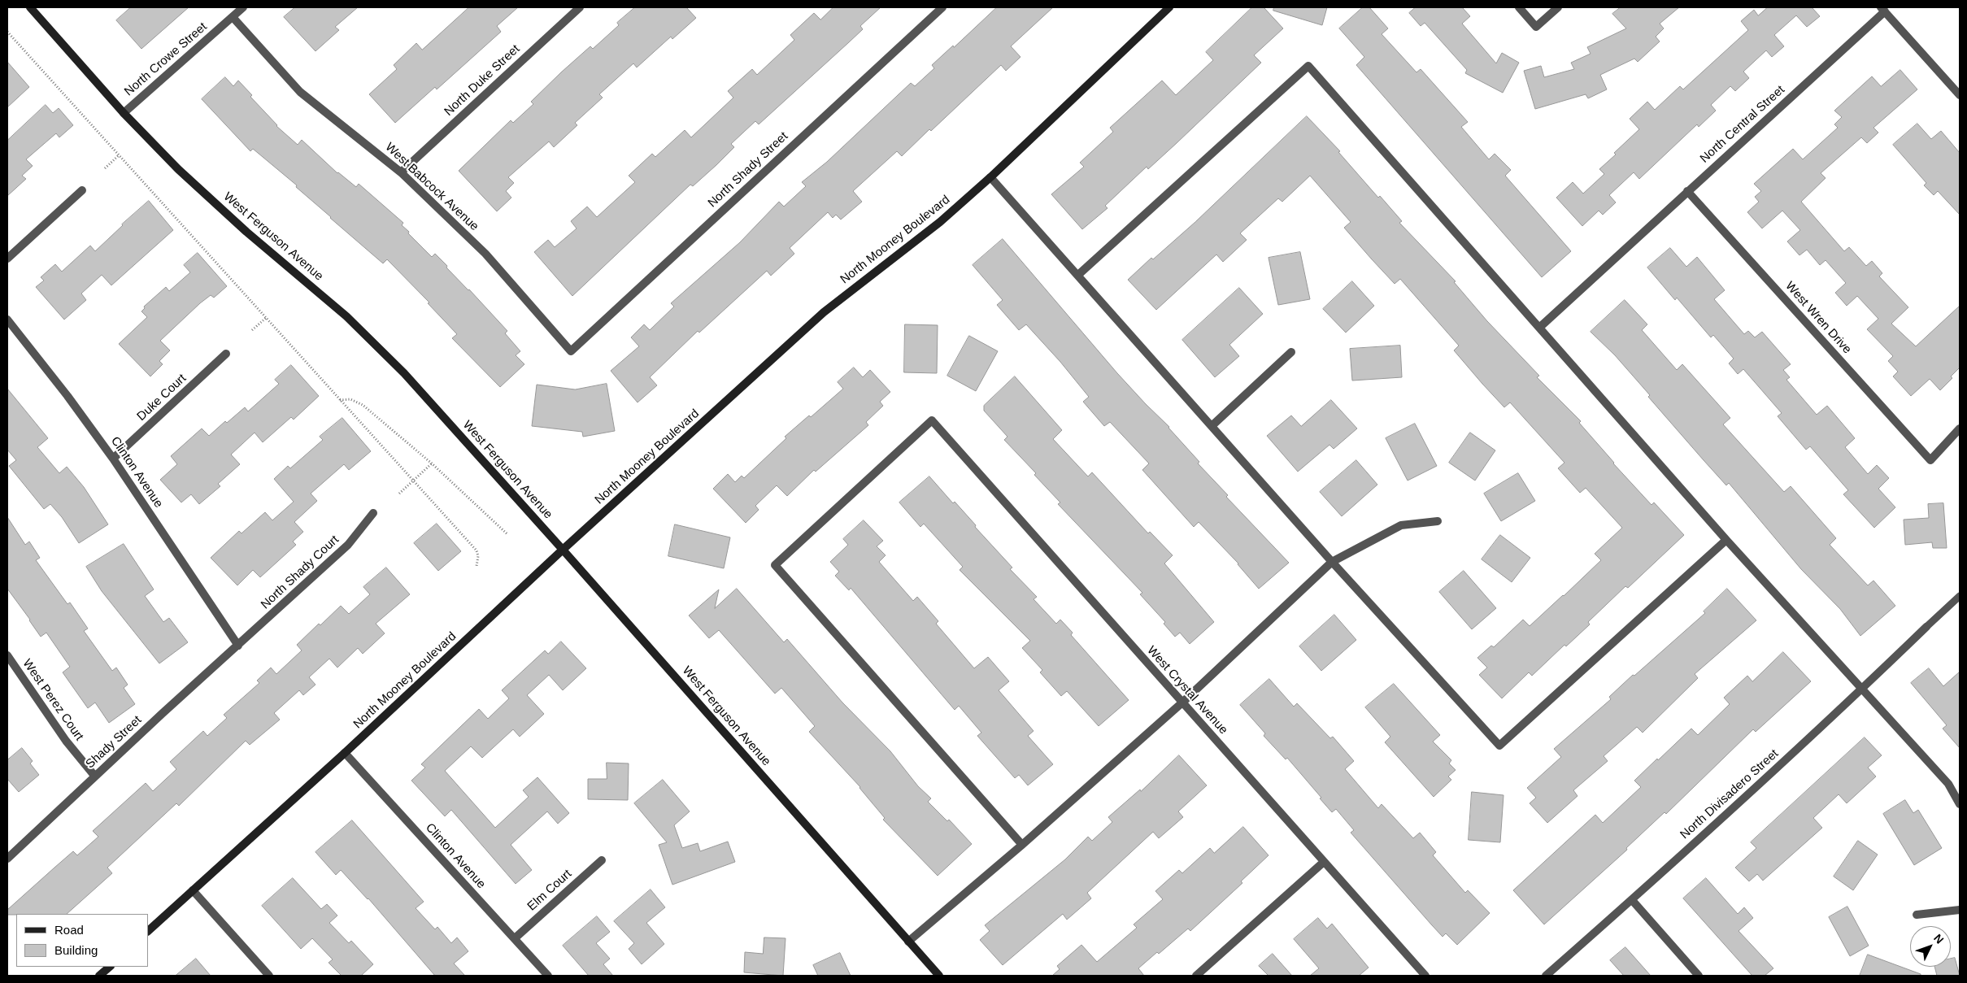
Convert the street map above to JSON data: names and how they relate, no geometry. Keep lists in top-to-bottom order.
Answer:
{
  "streets": {
    "street": [
      "North Crowe Street",
      "North Duke Street",
      "North Central Street",
      "North Shady Street",
      "West Babcock Avenue",
      "West Ferguson Avenue",
      "North Mooney Boulevard",
      "West Wren Drive",
      "Duke Court",
      "Clinton Avenue",
      "North Shady Court",
      "West Crystal Avenue",
      "West Perez Court",
      "Shady Street",
      "North Divisadero Street",
      "Elm Court"
    ]
  },
  "crossings": [
    ["North Crowe Street", "West Babcock Avenue"],
    ["North Crowe Street", "West Ferguson Avenue"],
    ["North Duke Street", "West Babcock Avenue"],
    ["North Central Street", "West Wren Drive"],
    ["North Shady Street", "West Babcock Avenue"],
    ["West Ferguson Avenue", "North Mooney Boulevard"],
    ["North Mooney Boulevard", "Clinton Avenue"],
    ["Duke Court", "Clinton Avenue"],
    ["Clinton Avenue", "North Shady Court"],
    ["Clinton Avenue", "Shady Street"],
    ["Clinton Avenue", "Elm Court"],
    ["North Shady Court", "Shady Street"],
    ["West Perez Court", "Shady Street"]
  ],
  "legend": ["Road", "Building"],
  "north": "top right"
}
